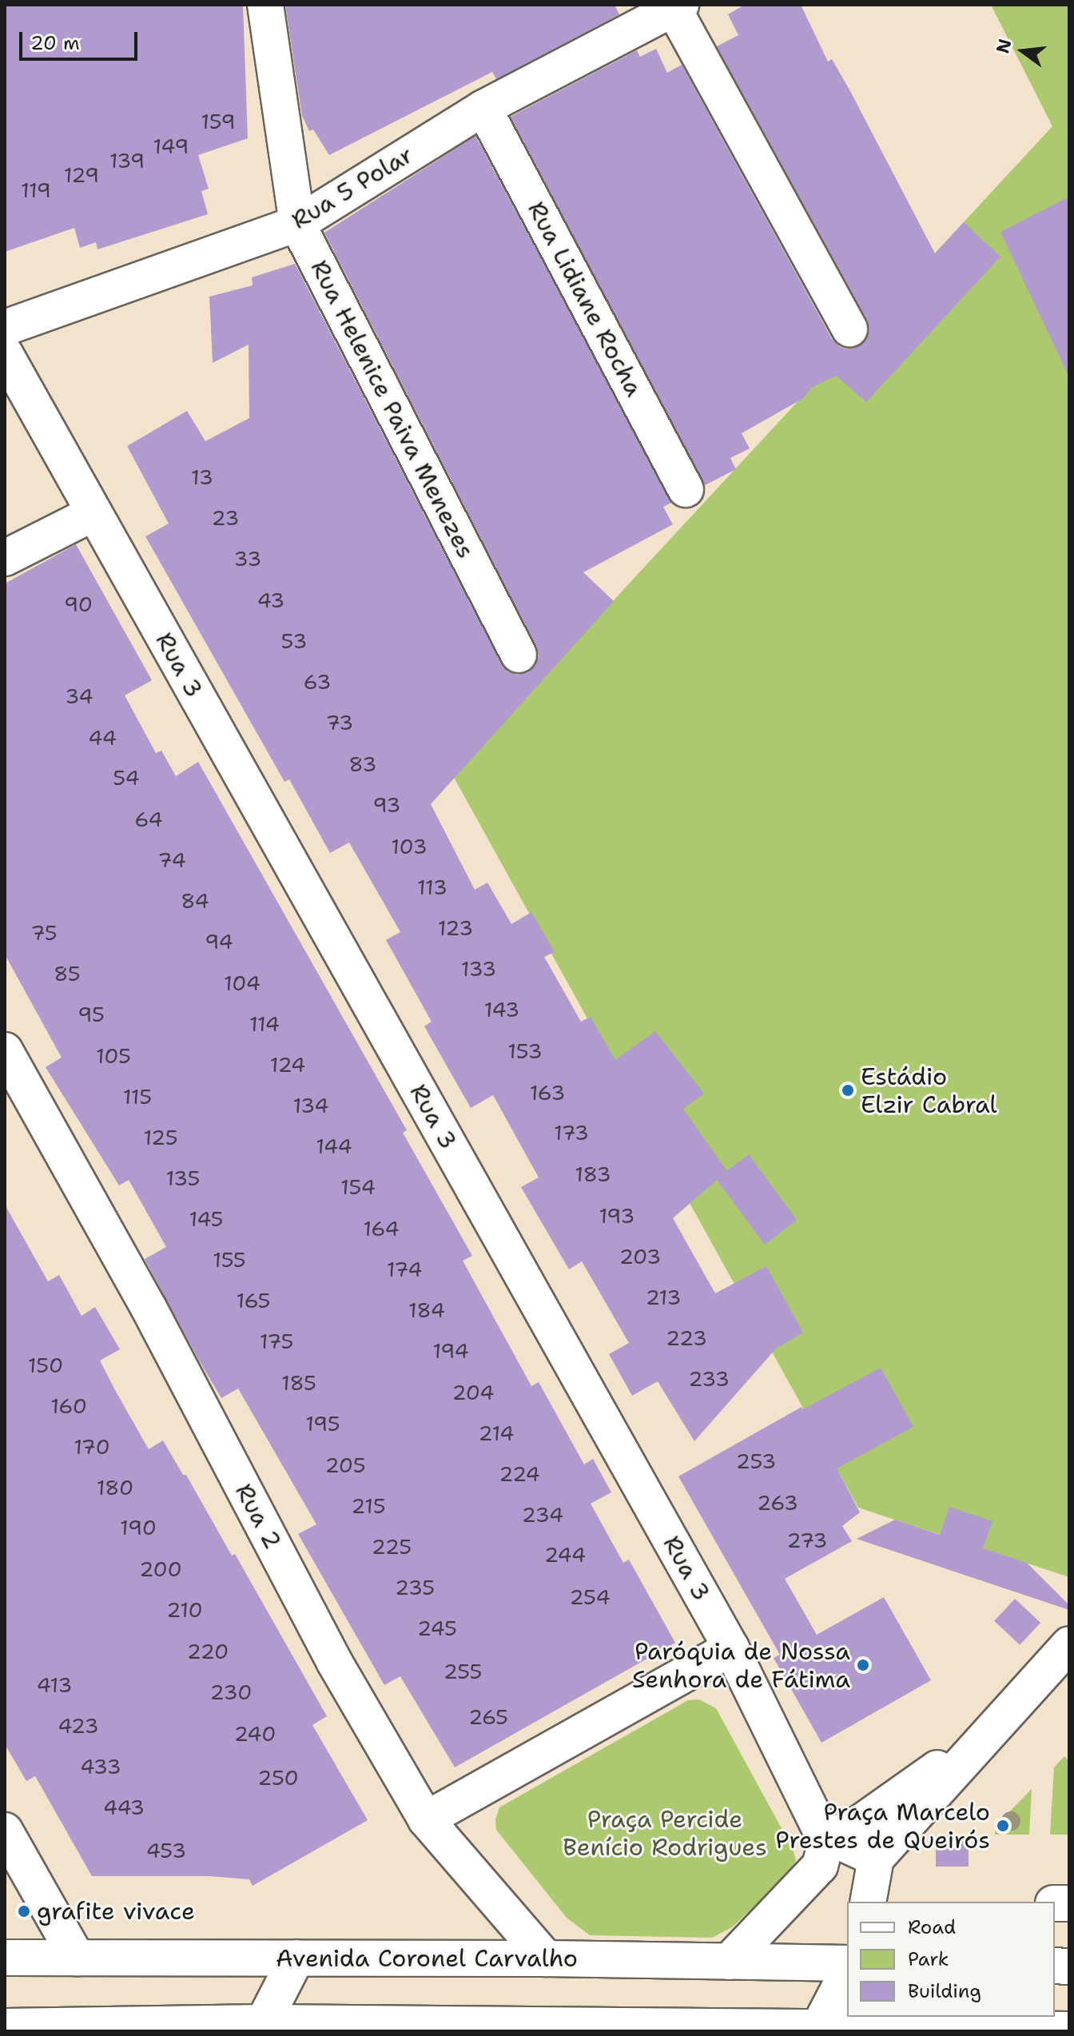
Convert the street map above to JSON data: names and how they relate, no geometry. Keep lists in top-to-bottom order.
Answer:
{
  "streets": {
    "street": [
      "Rua 5 Polar",
      "Rua Lidiane Rocha",
      "Rua Helenice Paiva Menezes",
      "Rua 3",
      "Rua 2",
      "Avenida Coronel Carvalho"
    ]
  },
  "crossings": [
    ["Rua 5 Polar", "Rua Lidiane Rocha"],
    ["Rua 5 Polar", "Rua Helenice Paiva Menezes"],
    ["Rua 2", "Avenida Coronel Carvalho"]
  ],
  "parks": ["Praça Percide Benício Rodrigues"],
  "places": [
    "Estádio Elzir Cabral",
    "Paróquia de Nossa Senhora de Fátima",
    "Praça Marcelo Prestes de Queirós",
    "grafite vivace"
  ],
  "house_numbers": [
    "159",
    "149",
    "139",
    "129",
    "119",
    "13",
    "23",
    "33",
    "43",
    "90",
    "53",
    "63",
    "34",
    "73",
    "44",
    "83",
    "54",
    "93",
    "64",
    "103",
    "74",
    "113",
    "84",
    "123",
    "75",
    "94",
    "133",
    "85",
    "104",
    "143",
    "95",
    "114",
    "153",
    "105",
    "124",
    "163",
    "115",
    "134",
    "173",
    "125",
    "144",
    "183",
    "135",
    "154",
    "193",
    "145",
    "164",
    "203",
    "155",
    "174",
    "213",
    "165",
    "184",
    "223",
    "175",
    "194",
    "150",
    "233",
    "185",
    "204",
    "160",
    "195",
    "214",
    "170",
    "253",
    "205",
    "224",
    "180",
    "263",
    "215",
    "234",
    "190",
    "273",
    "225",
    "244",
    "200",
    "235",
    "254",
    "210",
    "245",
    "220",
    "255",
    "413",
    "230",
    "265",
    "423",
    "240",
    "433",
    "250",
    "443",
    "453"
  ],
  "legend": ["Road", "Park", "Building"],
  "scale_bar": "20 m",
  "north": "left"
}
